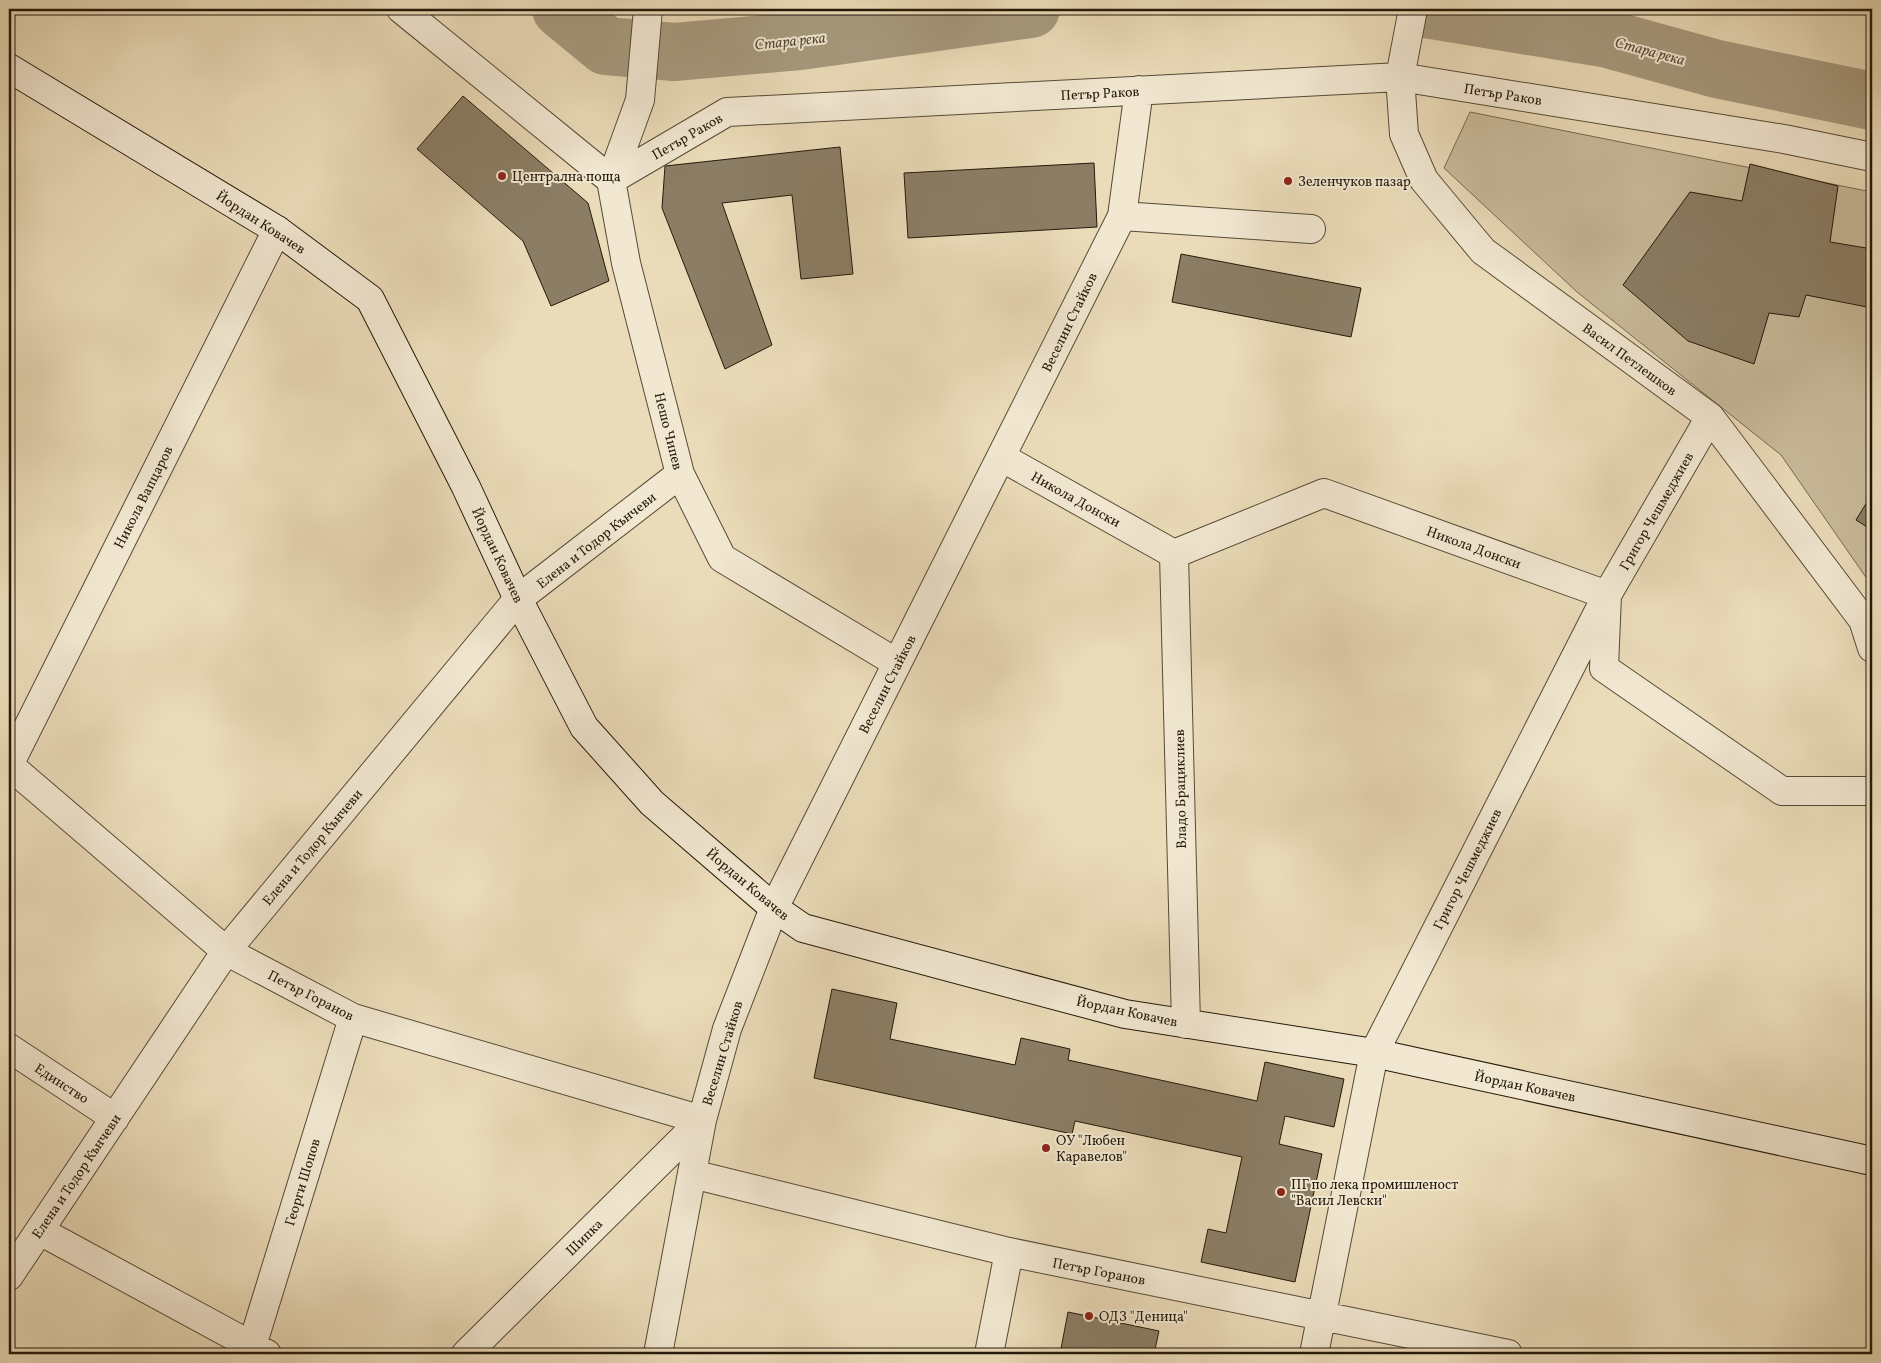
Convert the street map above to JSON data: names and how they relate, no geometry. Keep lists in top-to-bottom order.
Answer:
{
  "streets": {
    "street": [
      "Петър Раков",
      "Йордан Ковачев",
      "Веселин Стайков",
      "Васил Петлешков",
      "Нешо Чипев",
      "Никола Вапцаров",
      "Никола Донски",
      "Григор Чешмеджиев",
      "Елена и Тодор Кънчеви",
      "Владо Брациклиев",
      "Петър Горанов",
      "Единство",
      "Георги Шопов",
      "Шипка"
    ]
  },
  "crossings": [
    ["Петър Раков", "Веселин Стайков"],
    ["Петър Раков", "Васил Петлешков"],
    ["Петър Раков", "Нешо Чипев"],
    ["Йордан Ковачев", "Веселин Стайков"],
    ["Йордан Ковачев", "Никола Вапцаров"],
    ["Йордан Ковачев", "Григор Чешмеджиев"],
    ["Йордан Ковачев", "Елена и Тодор Кънчеви"],
    ["Йордан Ковачев", "Владо Брациклиев"],
    ["Веселин Стайков", "Нешо Чипев"],
    ["Веселин Стайков", "Никола Донски"],
    ["Веселин Стайков", "Петър Горанов"],
    ["Веселин Стайков", "Шипка"],
    ["Васил Петлешков", "Григор Чешмеджиев"],
    ["Нешо Чипев", "Елена и Тодор Кънчеви"],
    ["Никола Вапцаров", "Петър Горанов"],
    ["Никола Донски", "Григор Чешмеджиев"],
    ["Никола Донски", "Владо Брациклиев"],
    ["Григор Чешмеджиев", "Петър Горанов"],
    ["Елена и Тодор Кънчеви", "Петър Горанов"],
    ["Елена и Тодор Кънчеви", "Единство"],
    ["Елена и Тодор Кънчеви", "Георги Шопов"],
    ["Петър Горанов", "Георги Шопов"],
    ["Петър Горанов", "Шипка"]
  ],
  "water": ["Стара река"],
  "places": [
    "Централна поща",
    "Зеленчуков пазар",
    "ОУ \"Любен Каравелов\"",
    "ПГ по лека промишленост \"Васил Левски\"",
    "ОДЗ \"Деница\""
  ]
}
